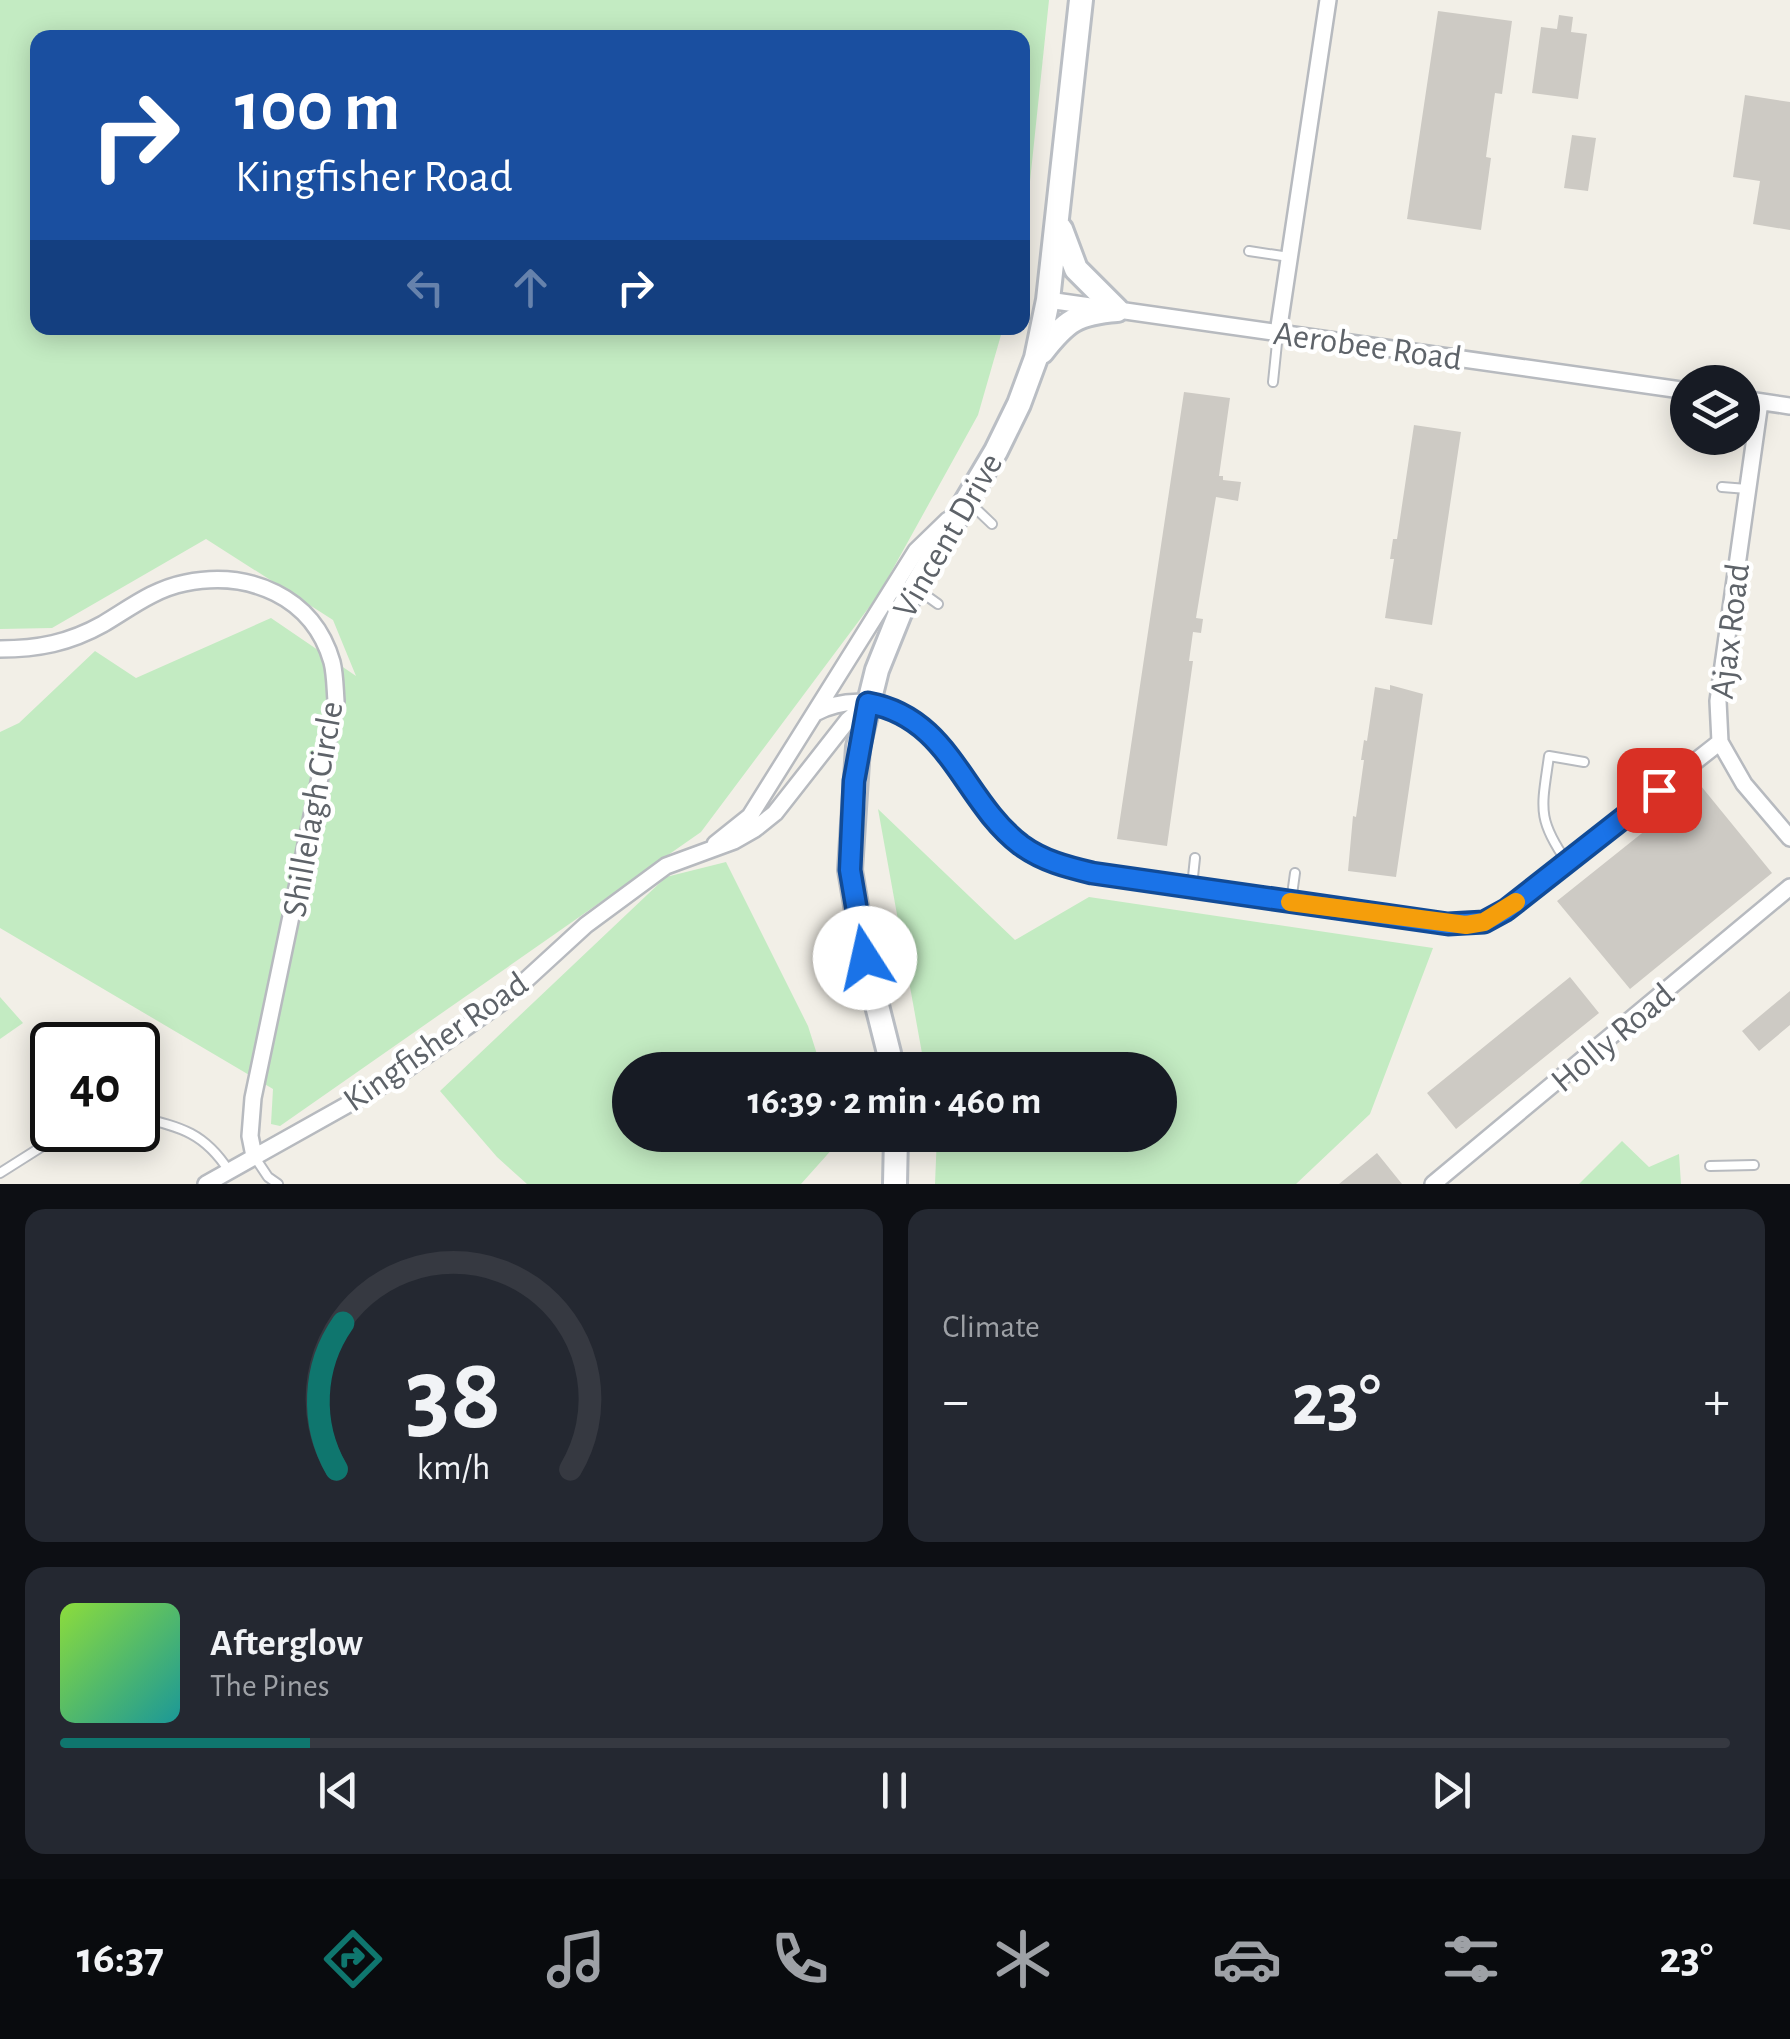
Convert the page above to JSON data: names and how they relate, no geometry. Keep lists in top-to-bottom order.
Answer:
{
  "streets": {
    "street": [
      "Aerobee Road",
      "Vincent Drive",
      "Ajax Road",
      "Shillelagh Circle",
      "Holly Road",
      "Kingfisher Road"
    ]
  },
  "crossings": [
    ["Aerobee Road", "Vincent Drive"],
    ["Vincent Drive", "Kingfisher Road"],
    ["Shillelagh Circle", "Kingfisher Road"]
  ],
  "page": {
    "turn": ["100 m", "Kingfisher Road"],
    "limit": "40",
    "trip": "16:39 · 2 min · 460 m",
    "tile": "Climate",
    "heat": ["−", "23°", "+"],
    "song": ["Afterglow", "The Pines"],
    "tabs": ["16:37", "23°"],
    "gauge": ["38", "km/h"]
  }
}
